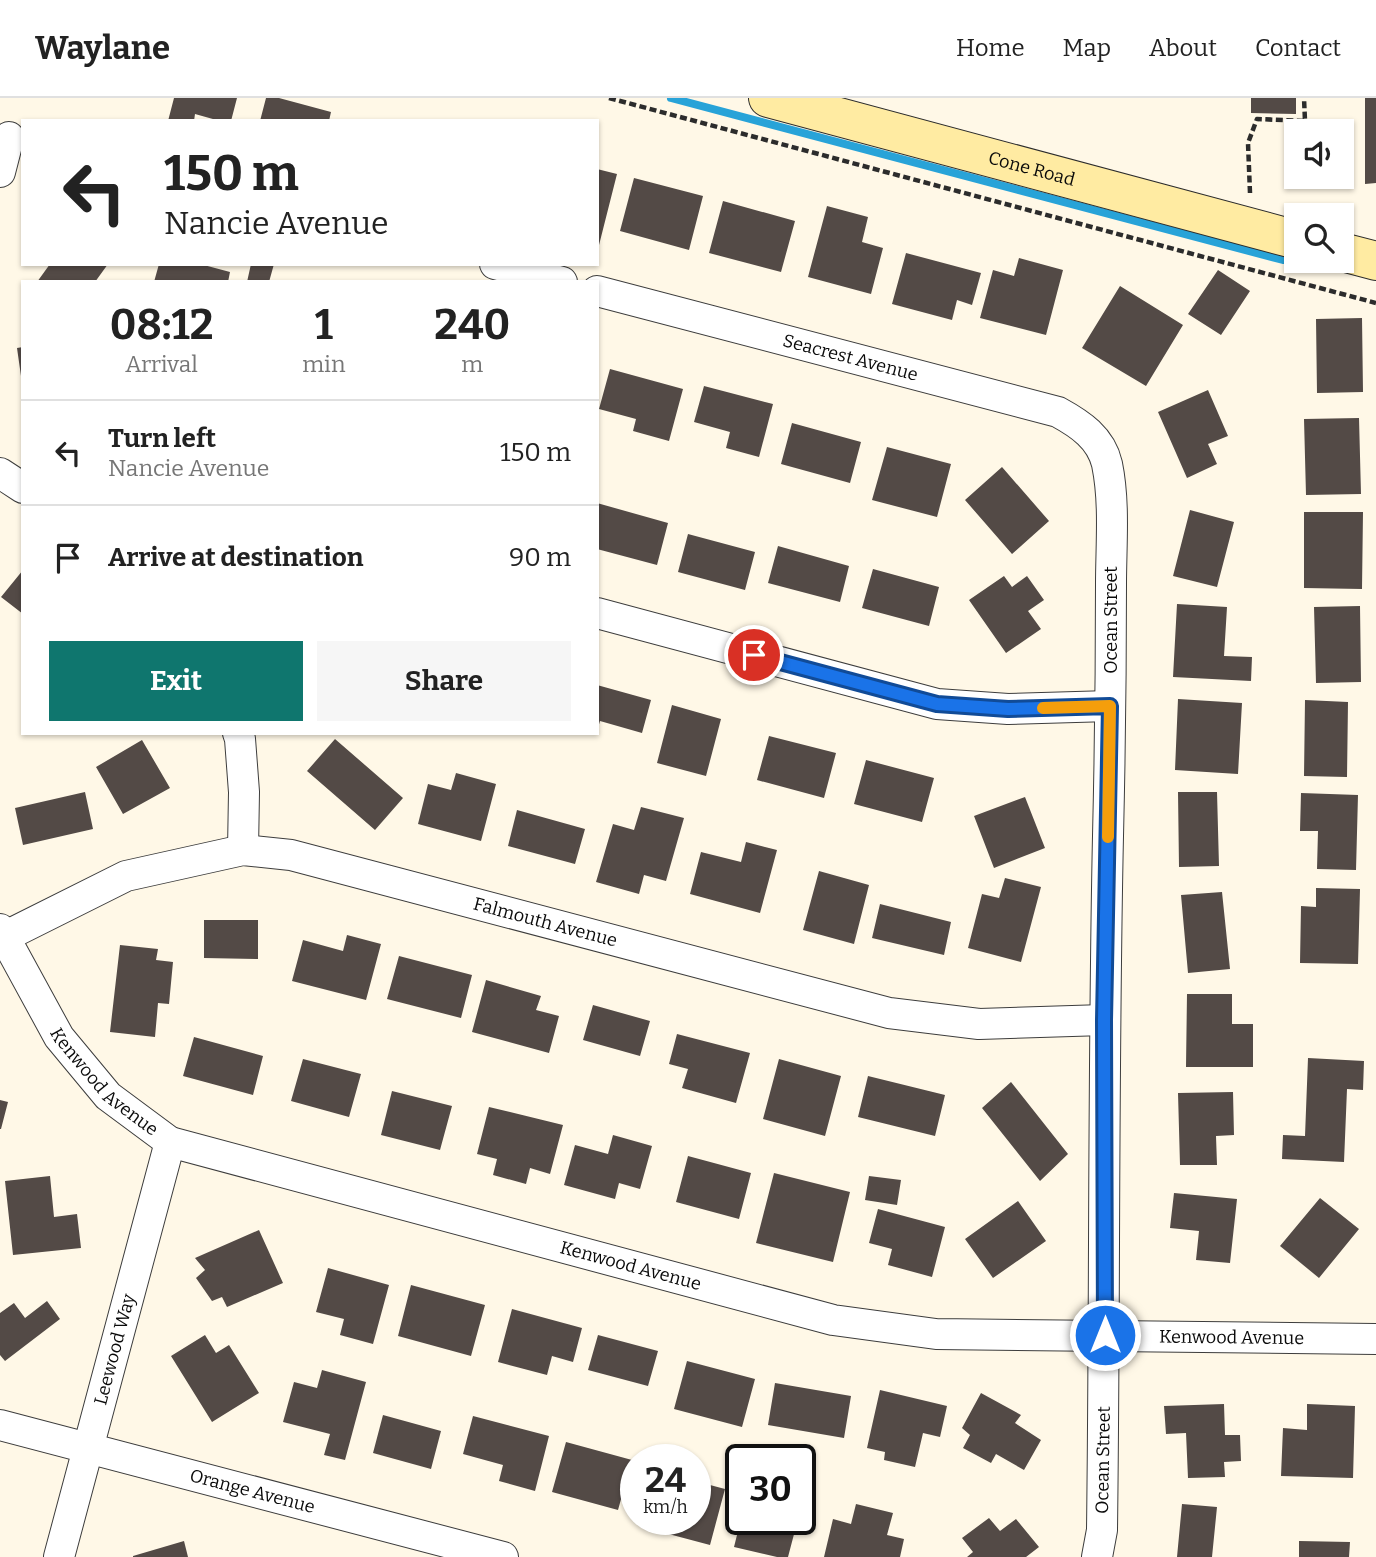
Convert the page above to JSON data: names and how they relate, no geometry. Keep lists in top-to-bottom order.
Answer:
{
  "streets": {
    "street": [
      "Cone Road",
      "Seacrest Avenue",
      "Ocean Street",
      "Falmouth Avenue",
      "Kenwood Avenue",
      "Leewood Way",
      "Orange Avenue"
    ]
  },
  "crossings": [
    ["Seacrest Avenue", "Ocean Street"],
    ["Ocean Street", "Falmouth Avenue"],
    ["Ocean Street", "Kenwood Avenue"],
    ["Falmouth Avenue", "Kenwood Avenue"],
    ["Kenwood Avenue", "Leewood Way"],
    ["Leewood Way", "Orange Avenue"]
  ],
  "page": {
    "header": "Waylane",
    "nav": [
      "Home",
      "Map",
      "About",
      "Contact"
    ],
    "turn": ["150 m", "Nancie Avenue"],
    "eta": [
      "08:12",
      "Arrival",
      "1",
      "min",
      "240",
      "m"
    ],
    "list": [
      {
        "name": "Turn left",
        "note": "Nancie Avenue",
        "value": "150 m"
      },
      {
        "name": "Arrive at destination",
        "value": "90 m"
      }
    ],
    "buttons": ["Exit", "Share"],
    "speed": "24 km/h",
    "limit": "30"
  }
}
